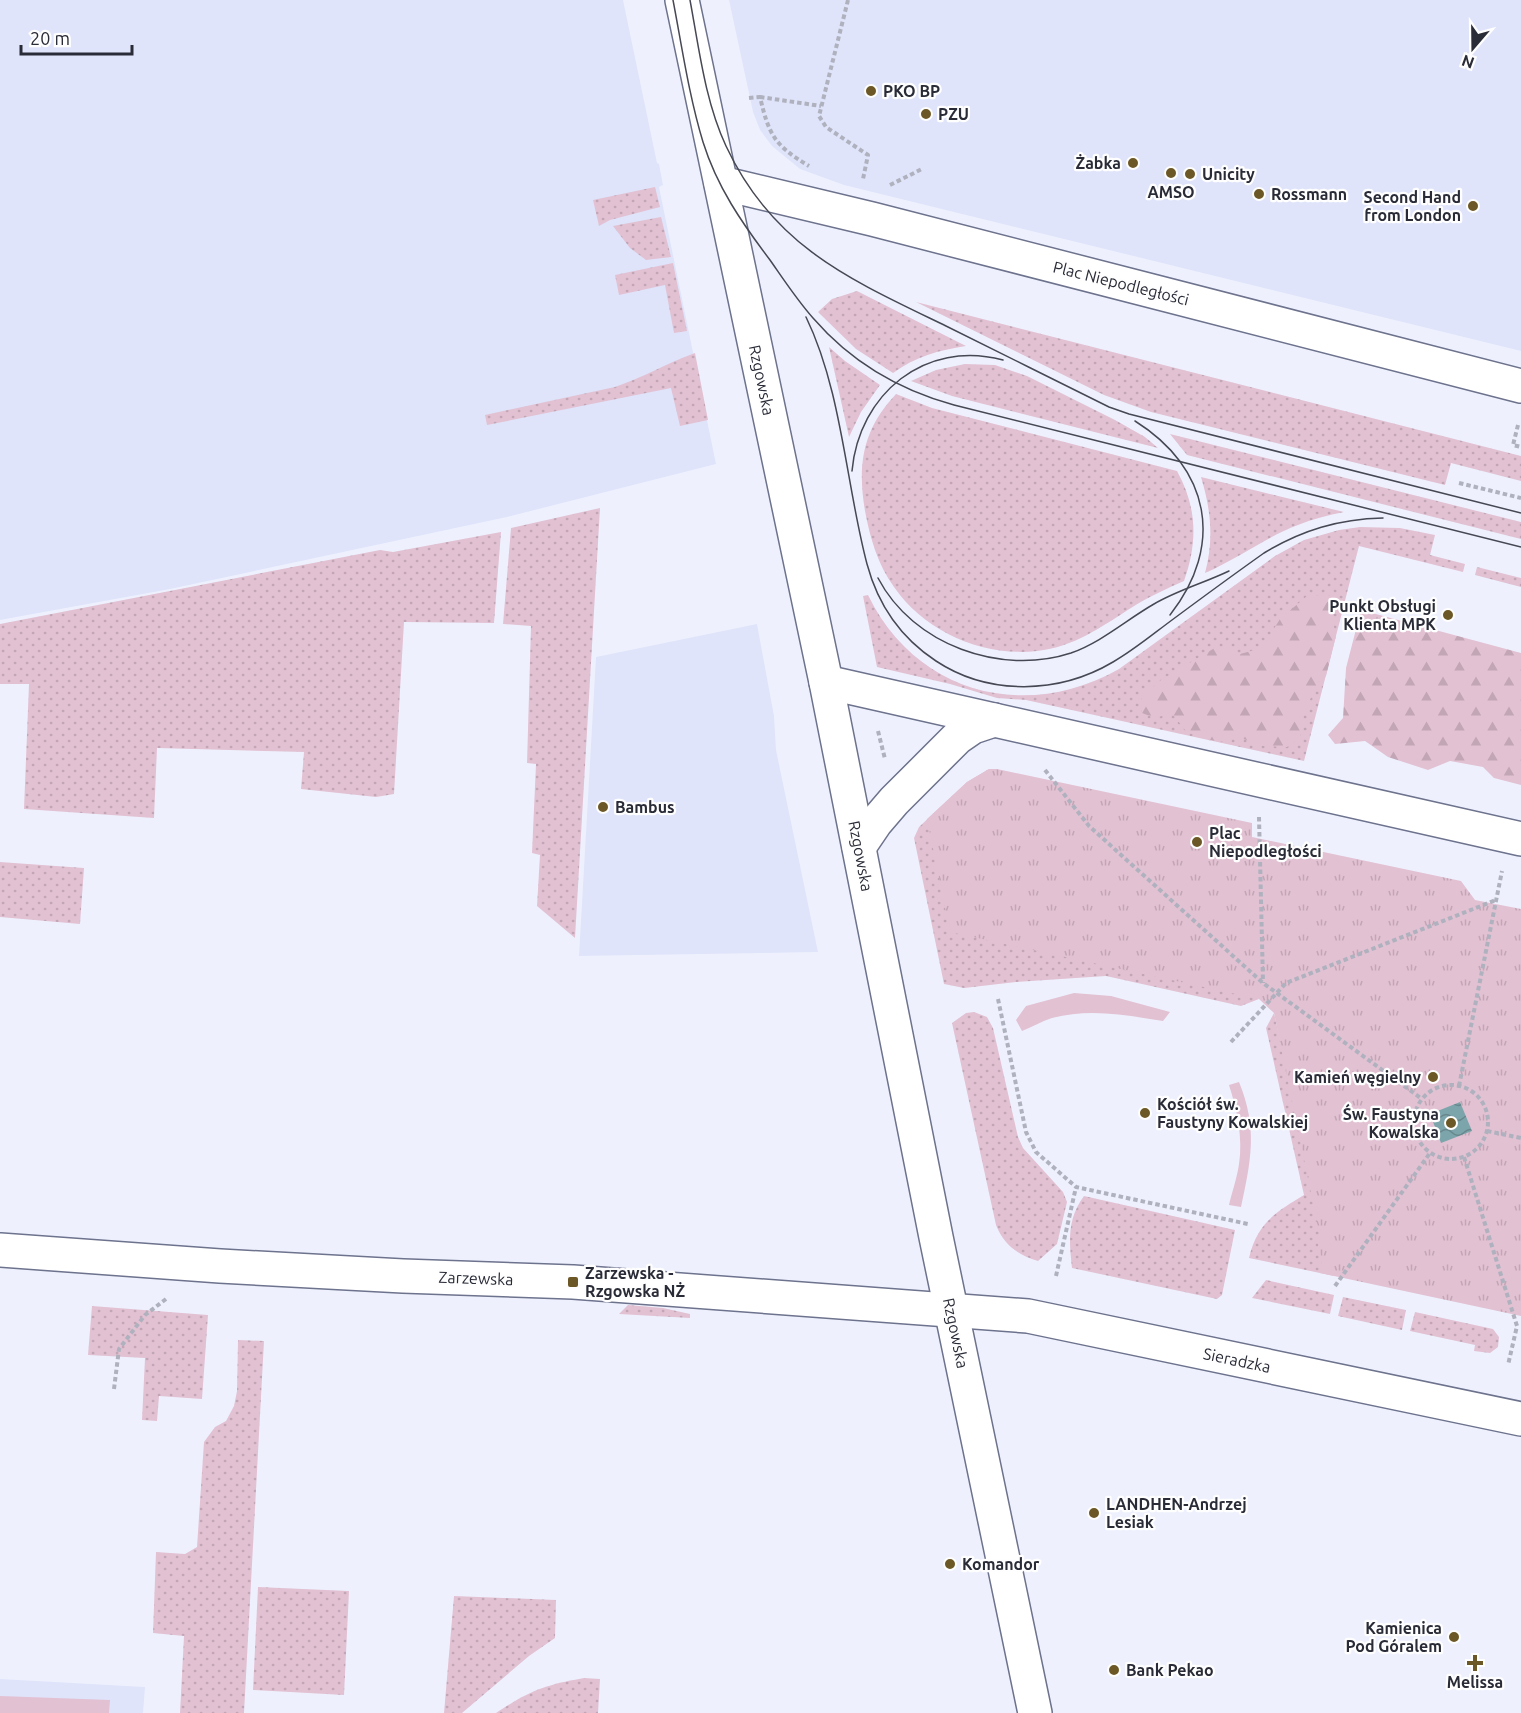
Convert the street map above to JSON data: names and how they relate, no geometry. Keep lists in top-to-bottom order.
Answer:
{
  "streets": {
    "street": [
      "Plac Niepodległości",
      "Rzgowska",
      "Zarzewska",
      "Sieradzka"
    ]
  },
  "crossings": [
    ["Plac Niepodległości", "Rzgowska"],
    ["Rzgowska", "Zarzewska"],
    ["Rzgowska", "Sieradzka"],
    ["Zarzewska", "Sieradzka"]
  ],
  "places": {
    "other": [
      "PKO BP",
      "PZU",
      "Żabka",
      "AMSO",
      "Unicity",
      "Rossmann",
      "Second Hand from London",
      "Punkt Obsługi Klienta MPK",
      "Bambus",
      "Plac Niepodległości",
      "Kamień węgielny",
      "Kościół św. Faustyny Kowalskiej",
      "Św. Faustyna Kowalska",
      "LANDHEN-Andrzej Lesiak",
      "Komandor",
      "Kamienica Pod Góralem",
      "Bank Pekao"
    ],
    "transit": ["Zarzewska - Rzgowska NŻ"],
    "health": ["Melissa"]
  },
  "scale_bar": "20 m",
  "north": "bottom"
}
